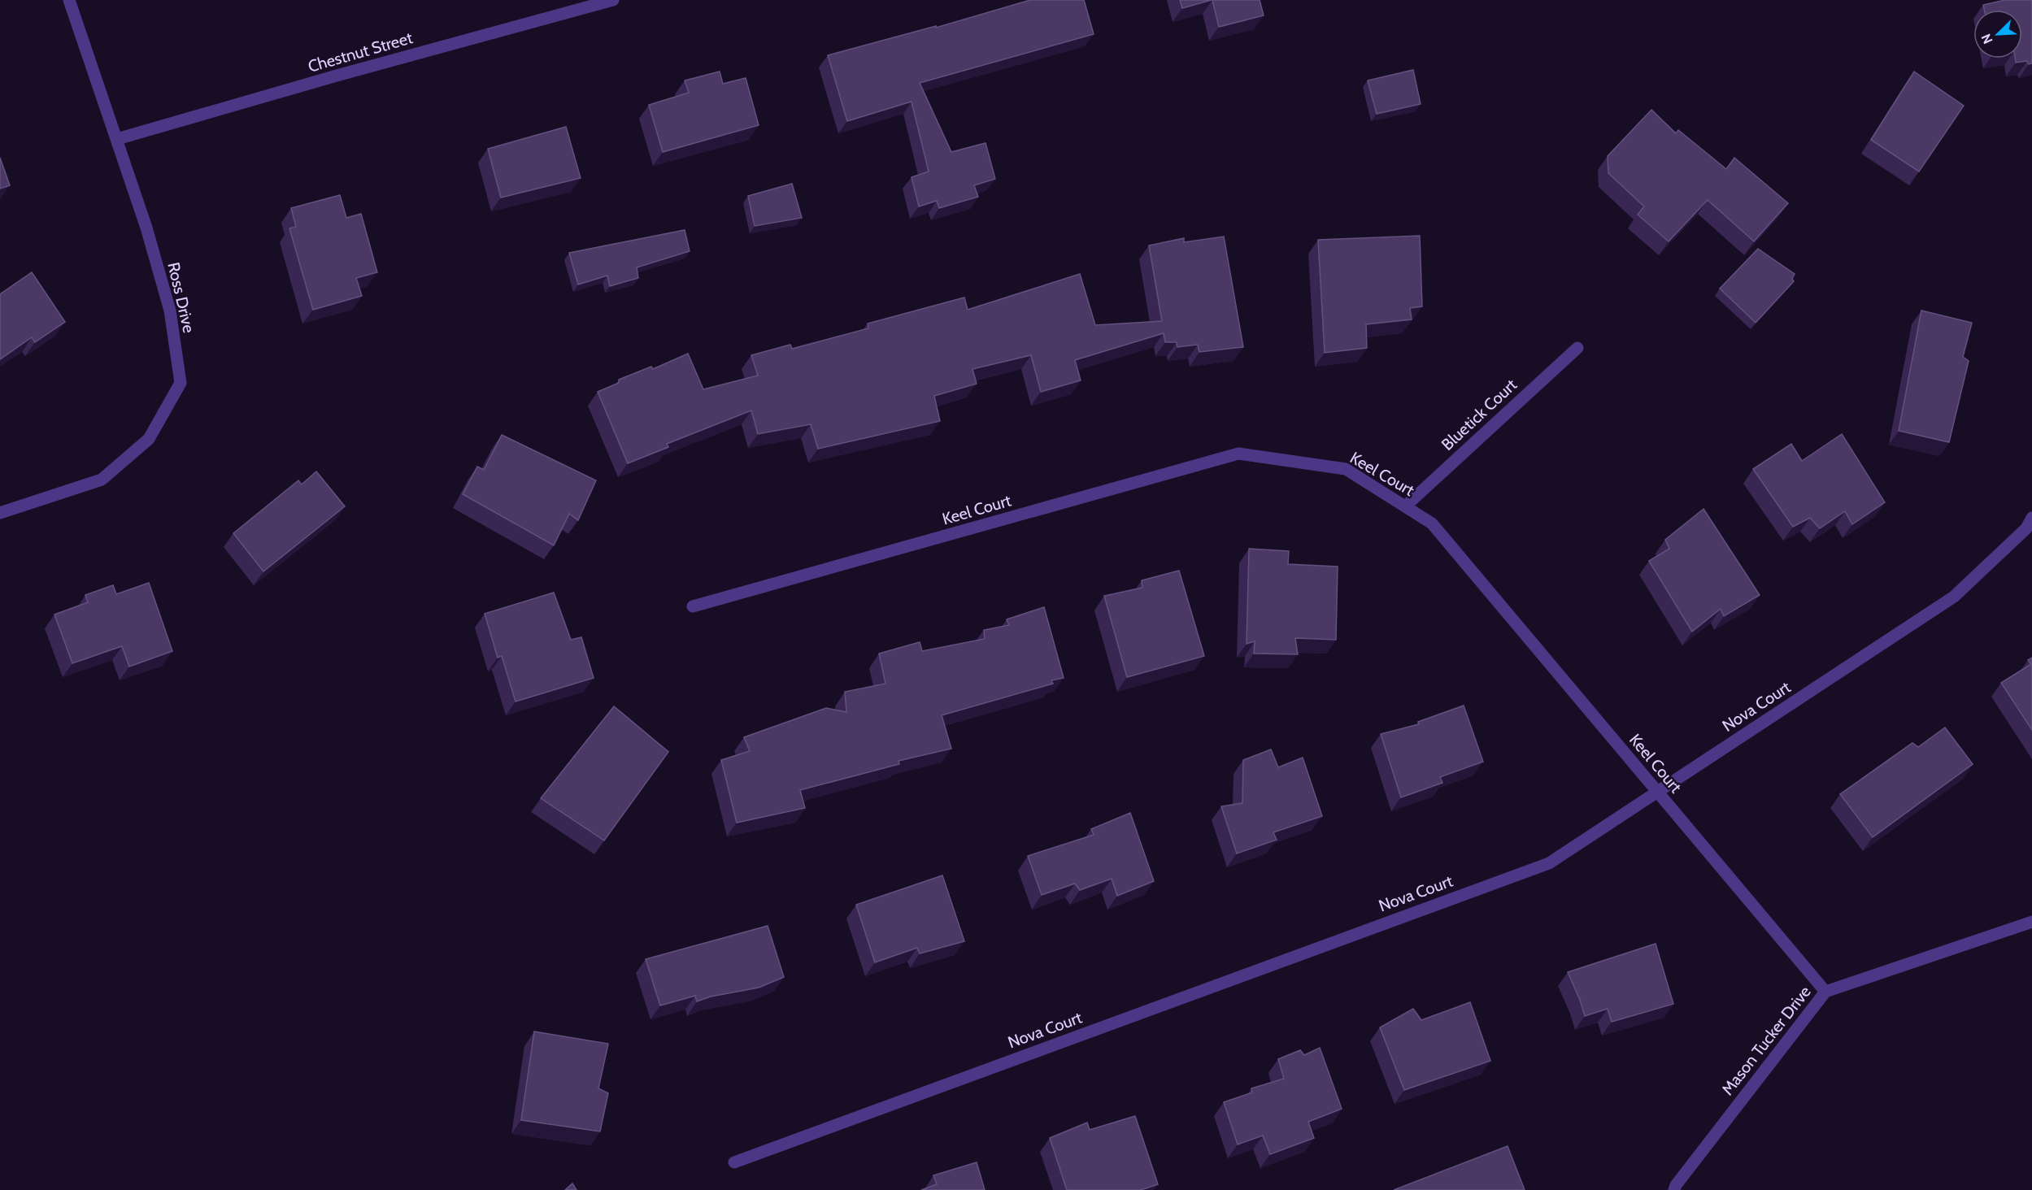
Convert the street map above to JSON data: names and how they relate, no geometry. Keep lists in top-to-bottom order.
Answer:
{
  "streets": {
    "street": [
      "Chestnut Street",
      "Ross Drive",
      "Bluetick Court",
      "Keel Court",
      "Nova Court",
      "Mason Tucker Drive"
    ]
  },
  "crossings": [
    ["Chestnut Street", "Ross Drive"],
    ["Bluetick Court", "Keel Court"],
    ["Keel Court", "Nova Court"],
    ["Keel Court", "Mason Tucker Drive"]
  ],
  "north": "bottom left"
}
